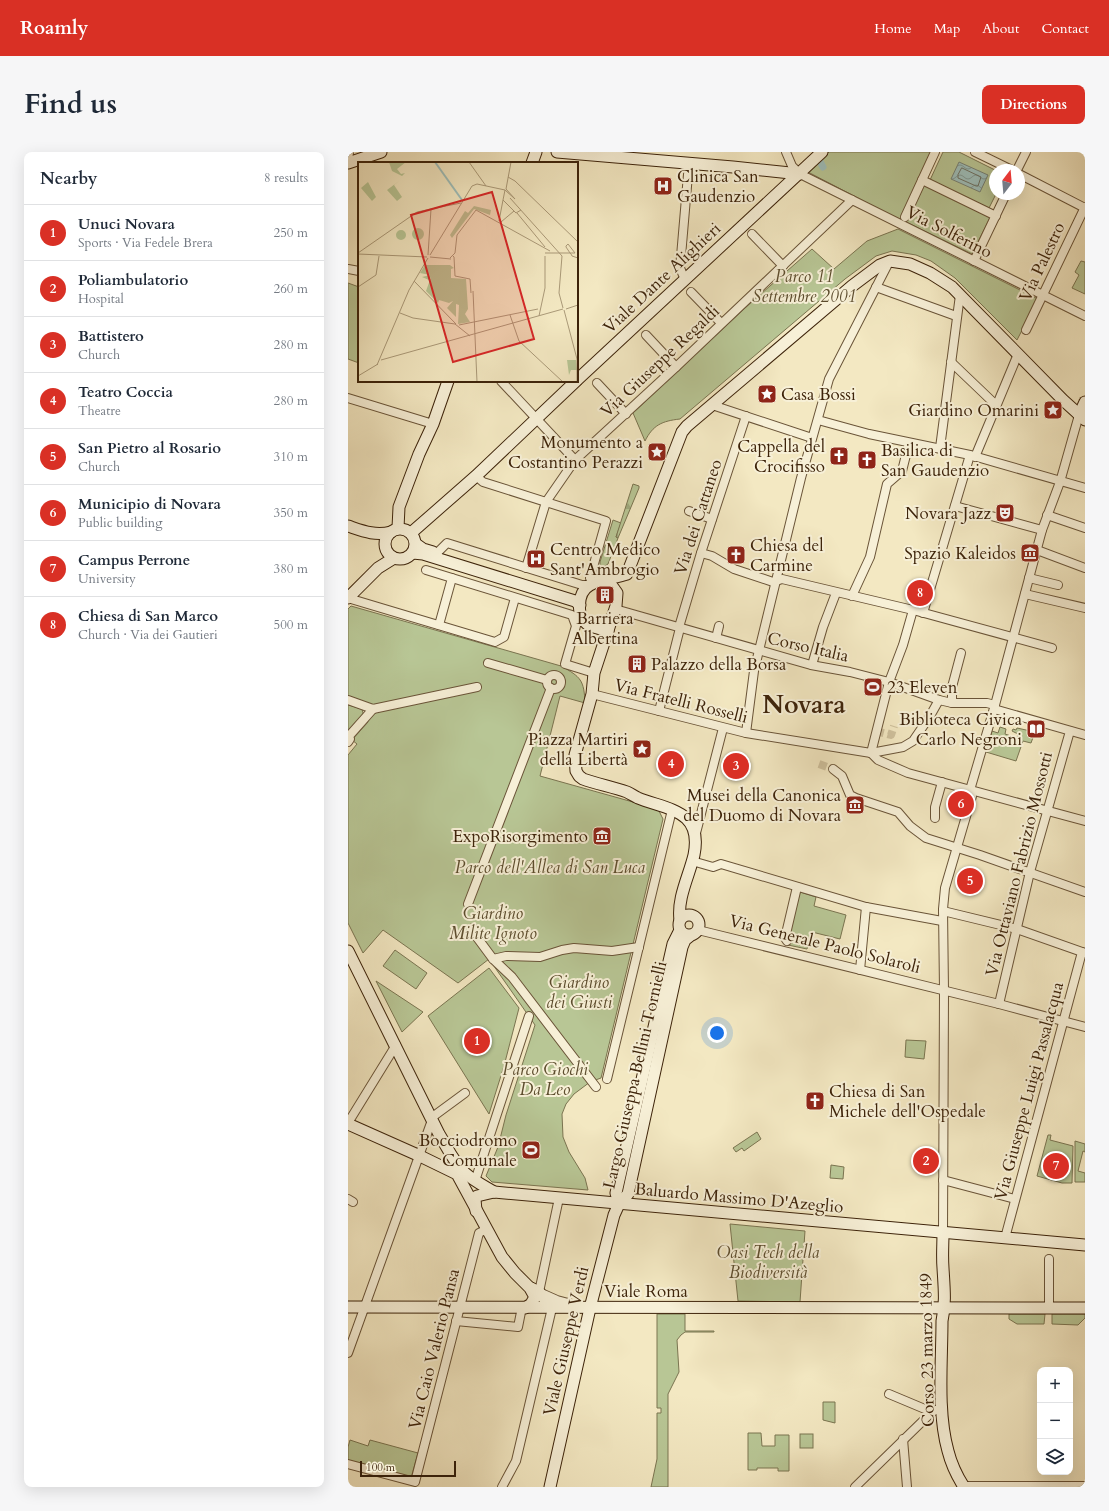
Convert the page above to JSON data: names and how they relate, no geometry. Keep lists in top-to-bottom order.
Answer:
{
  "streets": {
    "street": [
      "Via Solferino",
      "Via Palestro",
      "Viale Dante Alighieri",
      "Via Giuseppe Regaldi",
      "Via dei Cattaneo",
      "Corso Italia",
      "Via Fratelli Rosselli",
      "Via Ottaviano Fabrizio Mossotti",
      "Via Generale Paolo Solaroli",
      "Largo Giuseppa Bellini Tornielli",
      "Via Giuseppe Luigi Passalacqua",
      "Baluardo Massimo D'Azeglio",
      "Viale Roma",
      "Viale Giuseppe Verdi",
      "Via Caio Valerio Pansa",
      "Corso 23 marzo 1849"
    ]
  },
  "crossings": [
    ["Via Solferino", "Via Palestro"],
    ["Via Solferino", "Viale Dante Alighieri"],
    ["Via Solferino", "Via Giuseppe Regaldi"],
    ["Via dei Cattaneo", "Corso Italia"],
    ["Via dei Cattaneo", "Via Fratelli Rosselli"],
    ["Corso Italia", "Via Ottaviano Fabrizio Mossotti"],
    ["Via Fratelli Rosselli", "Via Ottaviano Fabrizio Mossotti"],
    ["Via Ottaviano Fabrizio Mossotti", "Via Generale Paolo Solaroli"],
    ["Via Generale Paolo Solaroli", "Largo Giuseppa Bellini Tornielli"],
    ["Via Generale Paolo Solaroli", "Via Giuseppe Luigi Passalacqua"],
    ["Largo Giuseppa Bellini Tornielli", "Baluardo Massimo D'Azeglio"],
    ["Largo Giuseppa Bellini Tornielli", "Viale Giuseppe Verdi"],
    ["Via Giuseppe Luigi Passalacqua", "Baluardo Massimo D'Azeglio"],
    ["Baluardo Massimo D'Azeglio", "Viale Giuseppe Verdi"],
    ["Baluardo Massimo D'Azeglio", "Corso 23 marzo 1849"],
    ["Viale Roma", "Viale Giuseppe Verdi"],
    ["Viale Roma", "Via Caio Valerio Pansa"],
    ["Viale Roma", "Corso 23 marzo 1849"]
  ],
  "districts": ["Novara"],
  "parks": [
    "Parco 11 Settembre 2001",
    "Parco dell'Allea di San Luca",
    "Giardino Milite Ignoto",
    "Giardino dei Giusti",
    "Parco Giochi Da Leo",
    "Oasi Tech della Biodiversità"
  ],
  "places": {
    "hospital": ["Clinica San Gaudenzio", "Centro Medico Sant'Ambrogio"],
    "place": [
      "Casa Bossi",
      "Giardino Omarini",
      "Monumento a Costantino Perazzi",
      "Piazza Martiri della Libertà"
    ],
    "church": [
      "Cappella del Crocifisso",
      "Basilica di San Gaudenzio",
      "Chiesa del Carmine",
      "Chiesa di San Michele dell'Ospedale"
    ],
    "theatre": ["Novara Jazz"],
    "museum": ["Spazio Kaleidos", "Musei della Canonica del Duomo di Novara", "ExpoRisorgimento"],
    "building": ["Barriera Albertina", "Palazzo della Borsa"],
    "sports": ["23 Eleven", "Bocciodromo Comunale"],
    "library": ["Biblioteca Civica Carlo Negroni"]
  },
  "scale_bar": "100 m",
  "north": "top",
  "page": {
    "header": "Roamly",
    "nav": [
      "Home",
      "Map",
      "About",
      "Contact"
    ],
    "title": "Find us",
    "buttons": "Directions",
    "heading": ["Nearby", "8 results"],
    "list": [
      {
        "mark": "1",
        "name": "Unuci Novara",
        "note": "Sports · Via Fedele Brera",
        "value": "250 m"
      },
      {
        "mark": "2",
        "name": "Poliambulatorio",
        "note": "Hospital",
        "value": "260 m"
      },
      {
        "mark": "3",
        "name": "Battistero",
        "note": "Church",
        "value": "280 m"
      },
      {
        "mark": "4",
        "name": "Teatro Coccia",
        "note": "Theatre",
        "value": "280 m"
      },
      {
        "mark": "5",
        "name": "San Pietro al Rosario",
        "note": "Church",
        "value": "310 m"
      },
      {
        "mark": "6",
        "name": "Municipio di Novara",
        "note": "Public building",
        "value": "350 m"
      },
      {
        "mark": "7",
        "name": "Campus Perrone",
        "note": "University",
        "value": "380 m"
      },
      {
        "mark": "8",
        "name": "Chiesa di San Marco",
        "note": "Church · Via dei Gautieri",
        "value": "500 m"
      }
    ],
    "pins": [
      "8",
      "4",
      "3",
      "6",
      "5",
      "1",
      "2",
      "7"
    ],
    "map_buttons": ["+", "−"],
    "scale": "100 m"
  }
}
